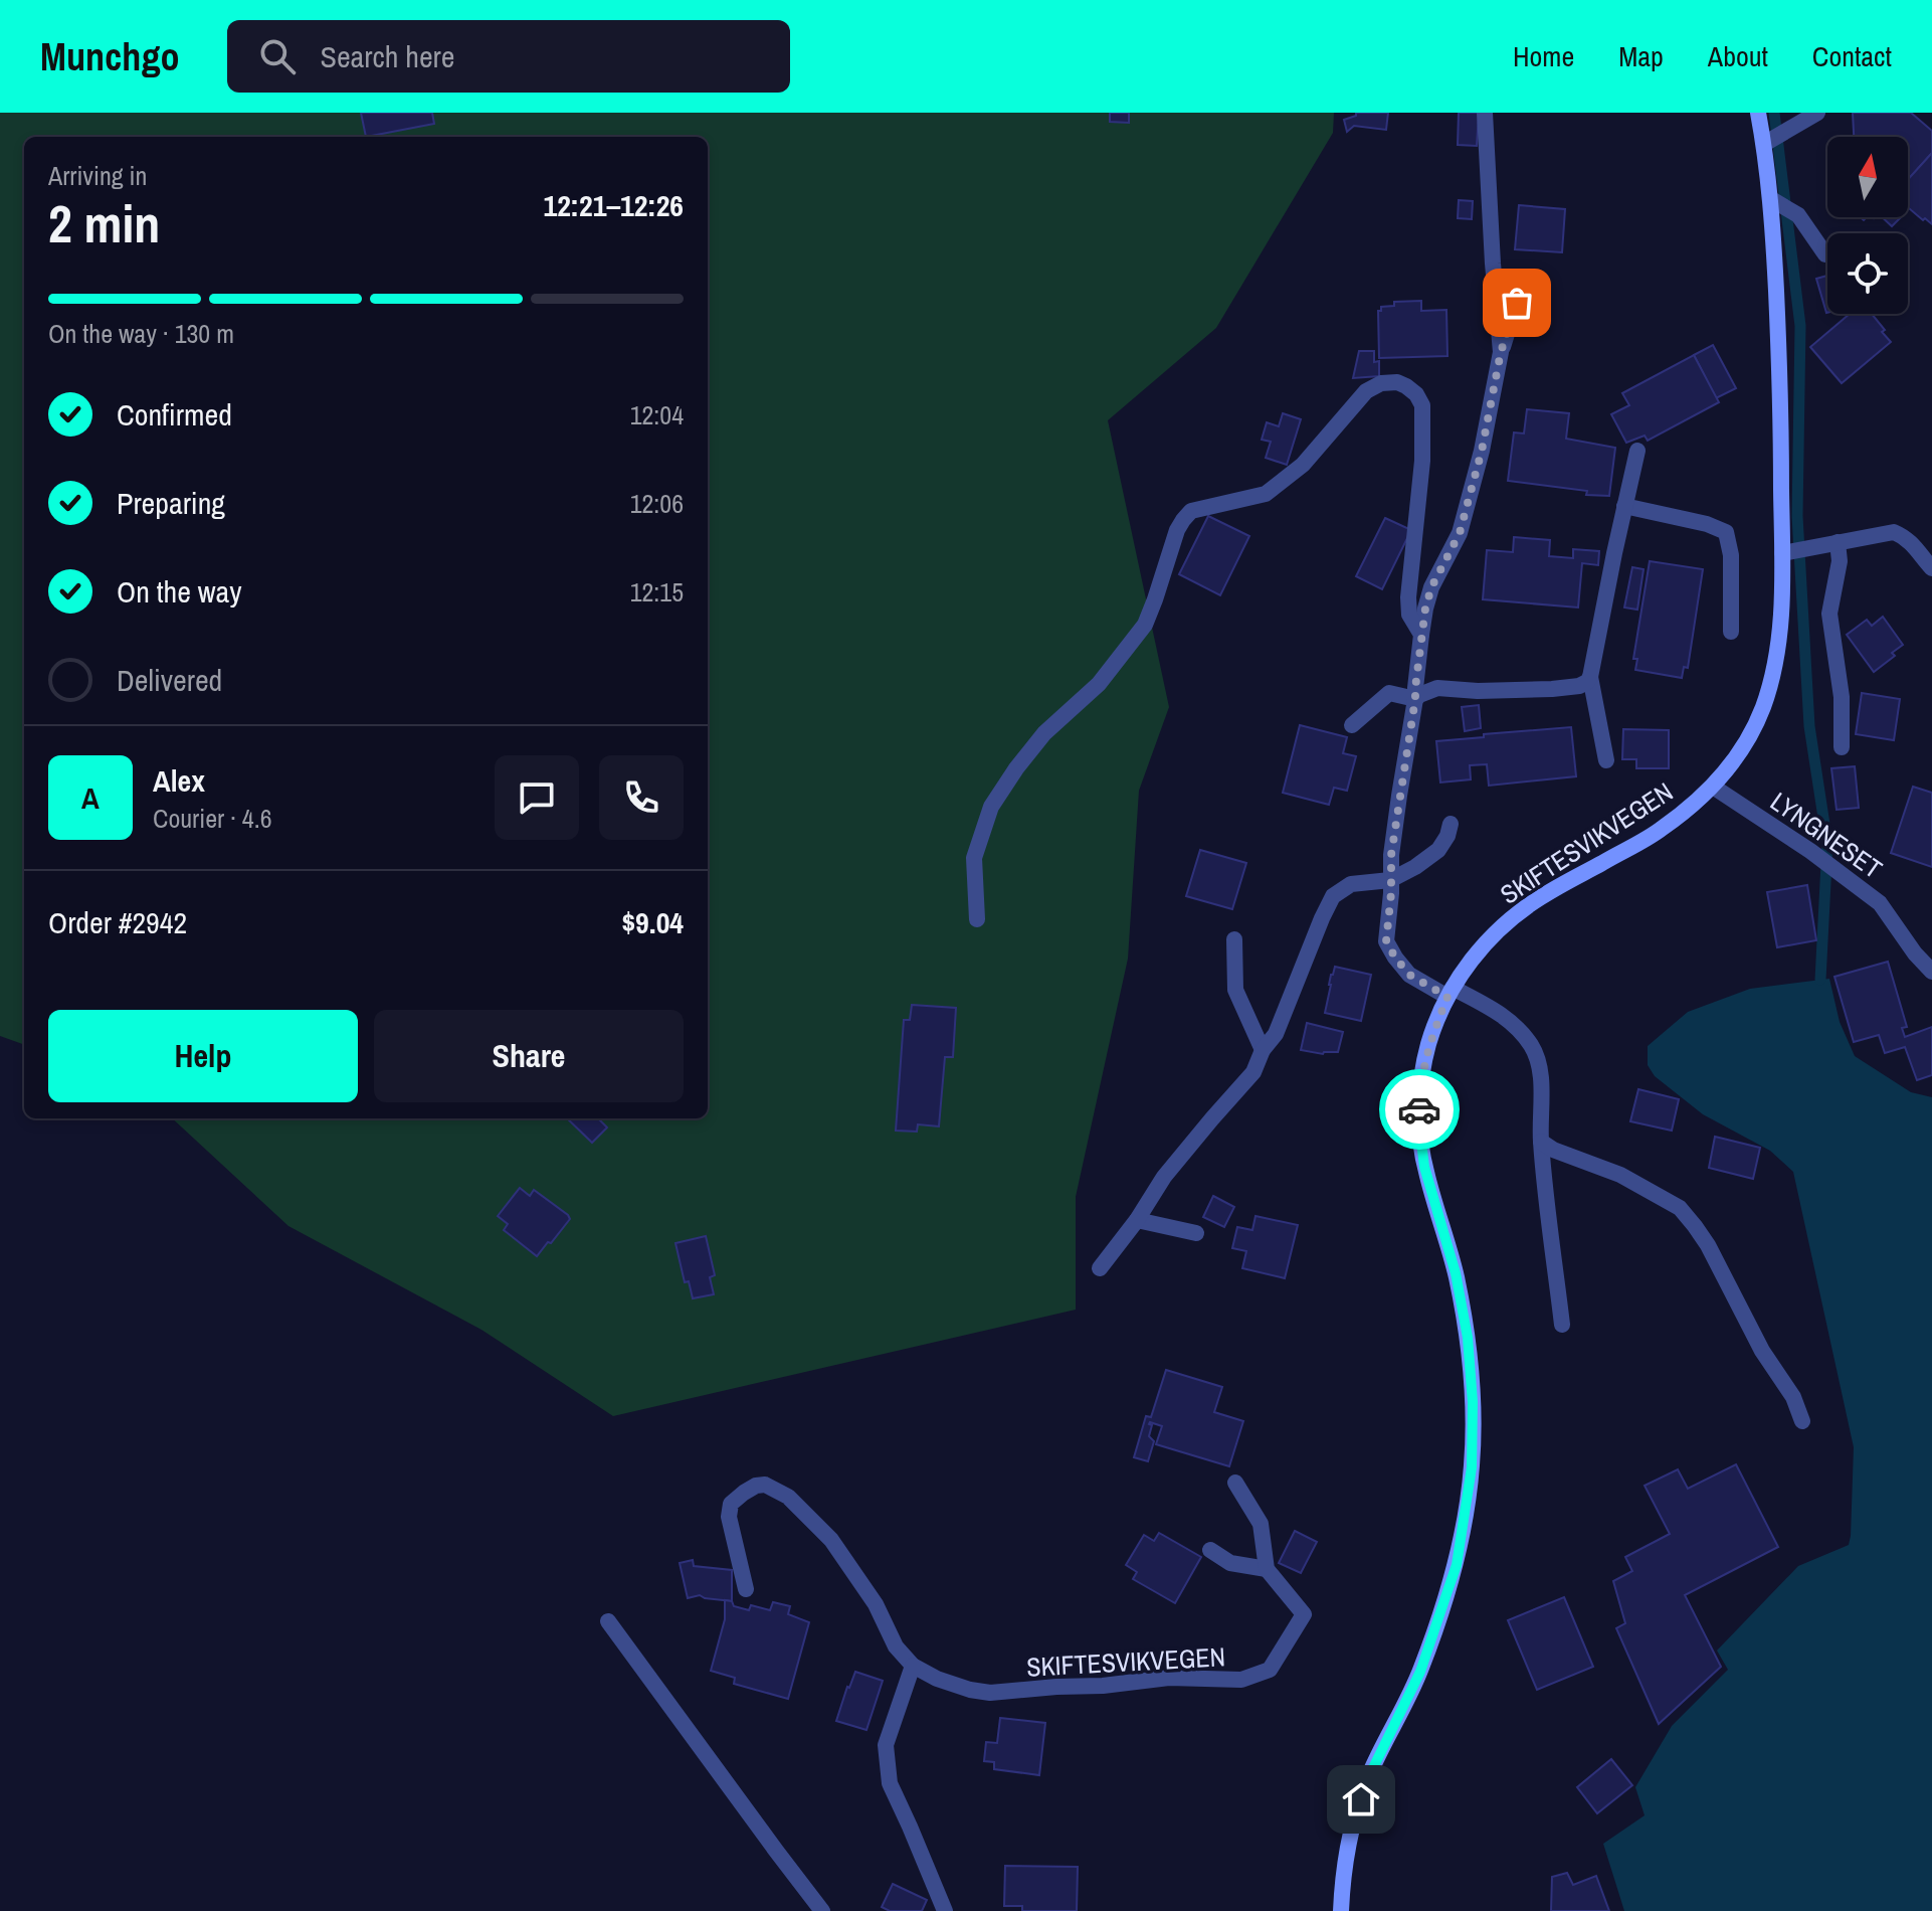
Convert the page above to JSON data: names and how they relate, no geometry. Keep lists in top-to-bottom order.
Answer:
{
  "streets": {
    "main road": ["SKIFTESVIKVEGEN"],
    "street": ["LYNGNESET"]
  },
  "crossings": [
    ["LYNGNESET", "SKIFTESVIKVEGEN"]
  ],
  "north": "top",
  "page": {
    "header": "Munchgo",
    "search": "Search here",
    "nav": [
      "Home",
      "Map",
      "About",
      "Contact"
    ],
    "heading": ["2 min", "Arriving in", "12:21–12:26"],
    "panel": [
      "Alex",
      "Courier · 4.6",
      "Order #2942",
      "$9.04"
    ],
    "bar": "On the way · 130 m",
    "list": [
      ["Confirmed", "12:04"],
      ["Preparing", "12:06"],
      ["On the way", "12:15"],
      "Delivered"
    ],
    "round": "A",
    "buttons": ["Help", "Share"]
  }
}
